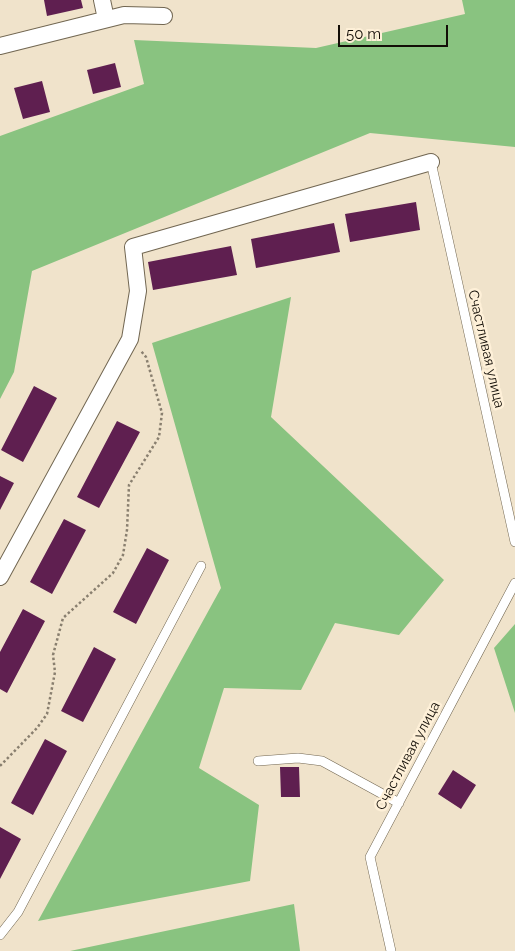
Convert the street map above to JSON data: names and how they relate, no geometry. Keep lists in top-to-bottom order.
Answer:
{
  "streets": {
    "lane": ["Счастливая улица"]
  },
  "scale_bar": "50 m"
}
